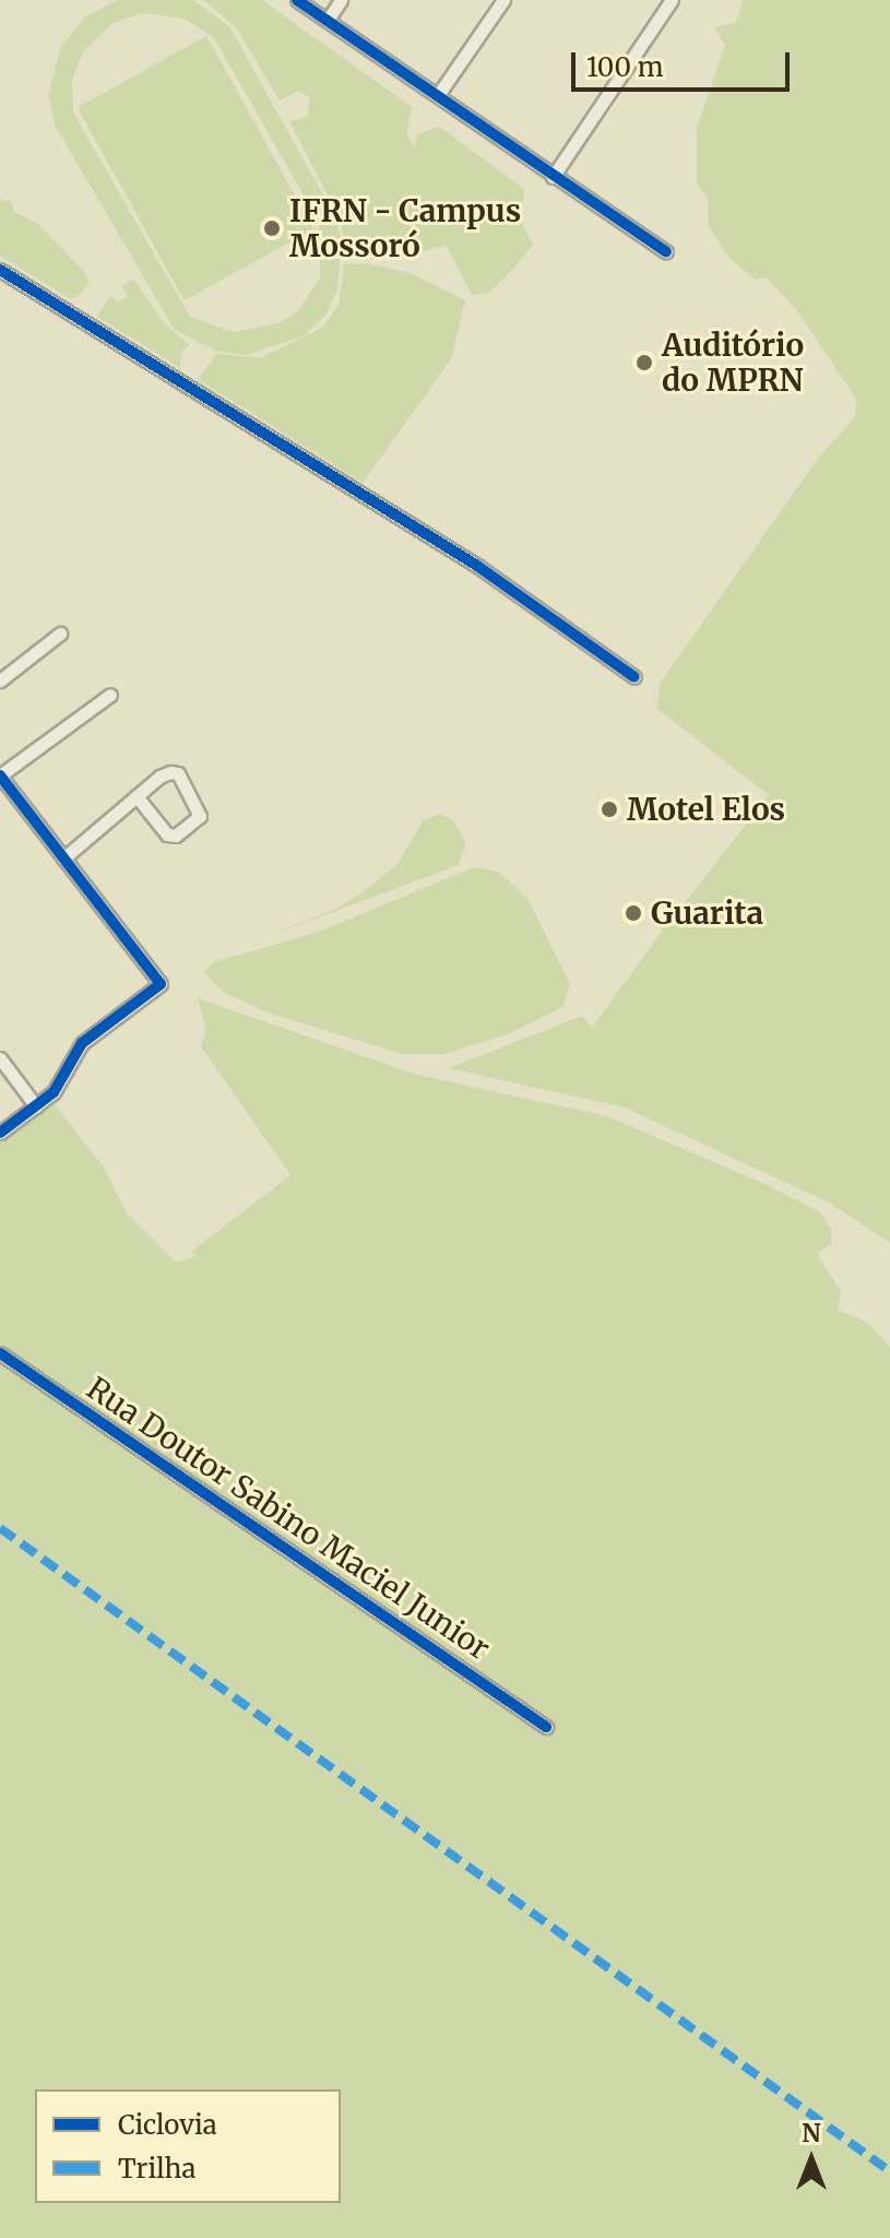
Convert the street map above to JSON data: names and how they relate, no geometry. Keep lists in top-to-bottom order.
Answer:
{
  "streets": {
    "street": ["Rua Doutor Sabino Maciel Junior"]
  },
  "places": [
    "IFRN - Campus Mossoró",
    "Auditório do MPRN",
    "Motel Elos",
    "Guarita"
  ],
  "legend": ["Ciclovia", "Trilha"],
  "scale_bar": "100 m",
  "north": "top"
}
